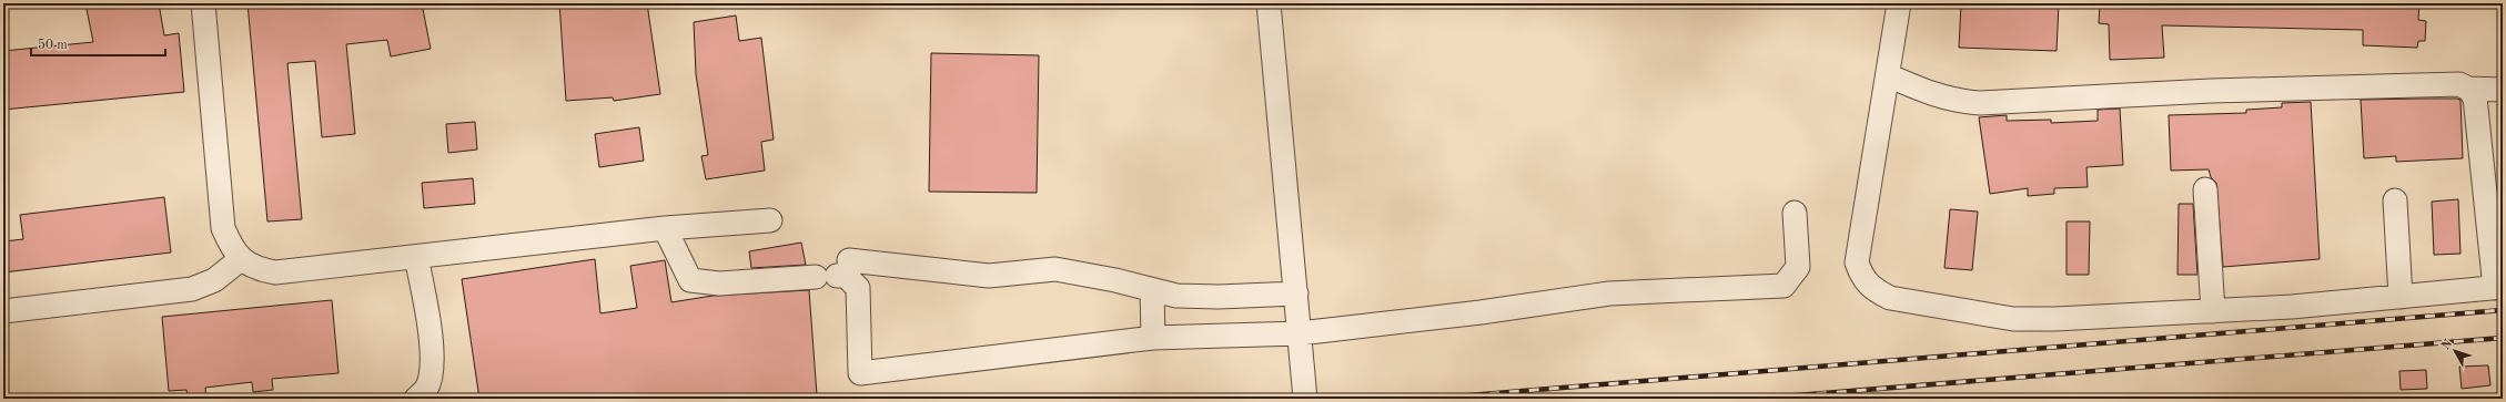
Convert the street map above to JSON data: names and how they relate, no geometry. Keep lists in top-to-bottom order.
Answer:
{
  "scale_bar": "50 m",
  "north": "top left"
}
